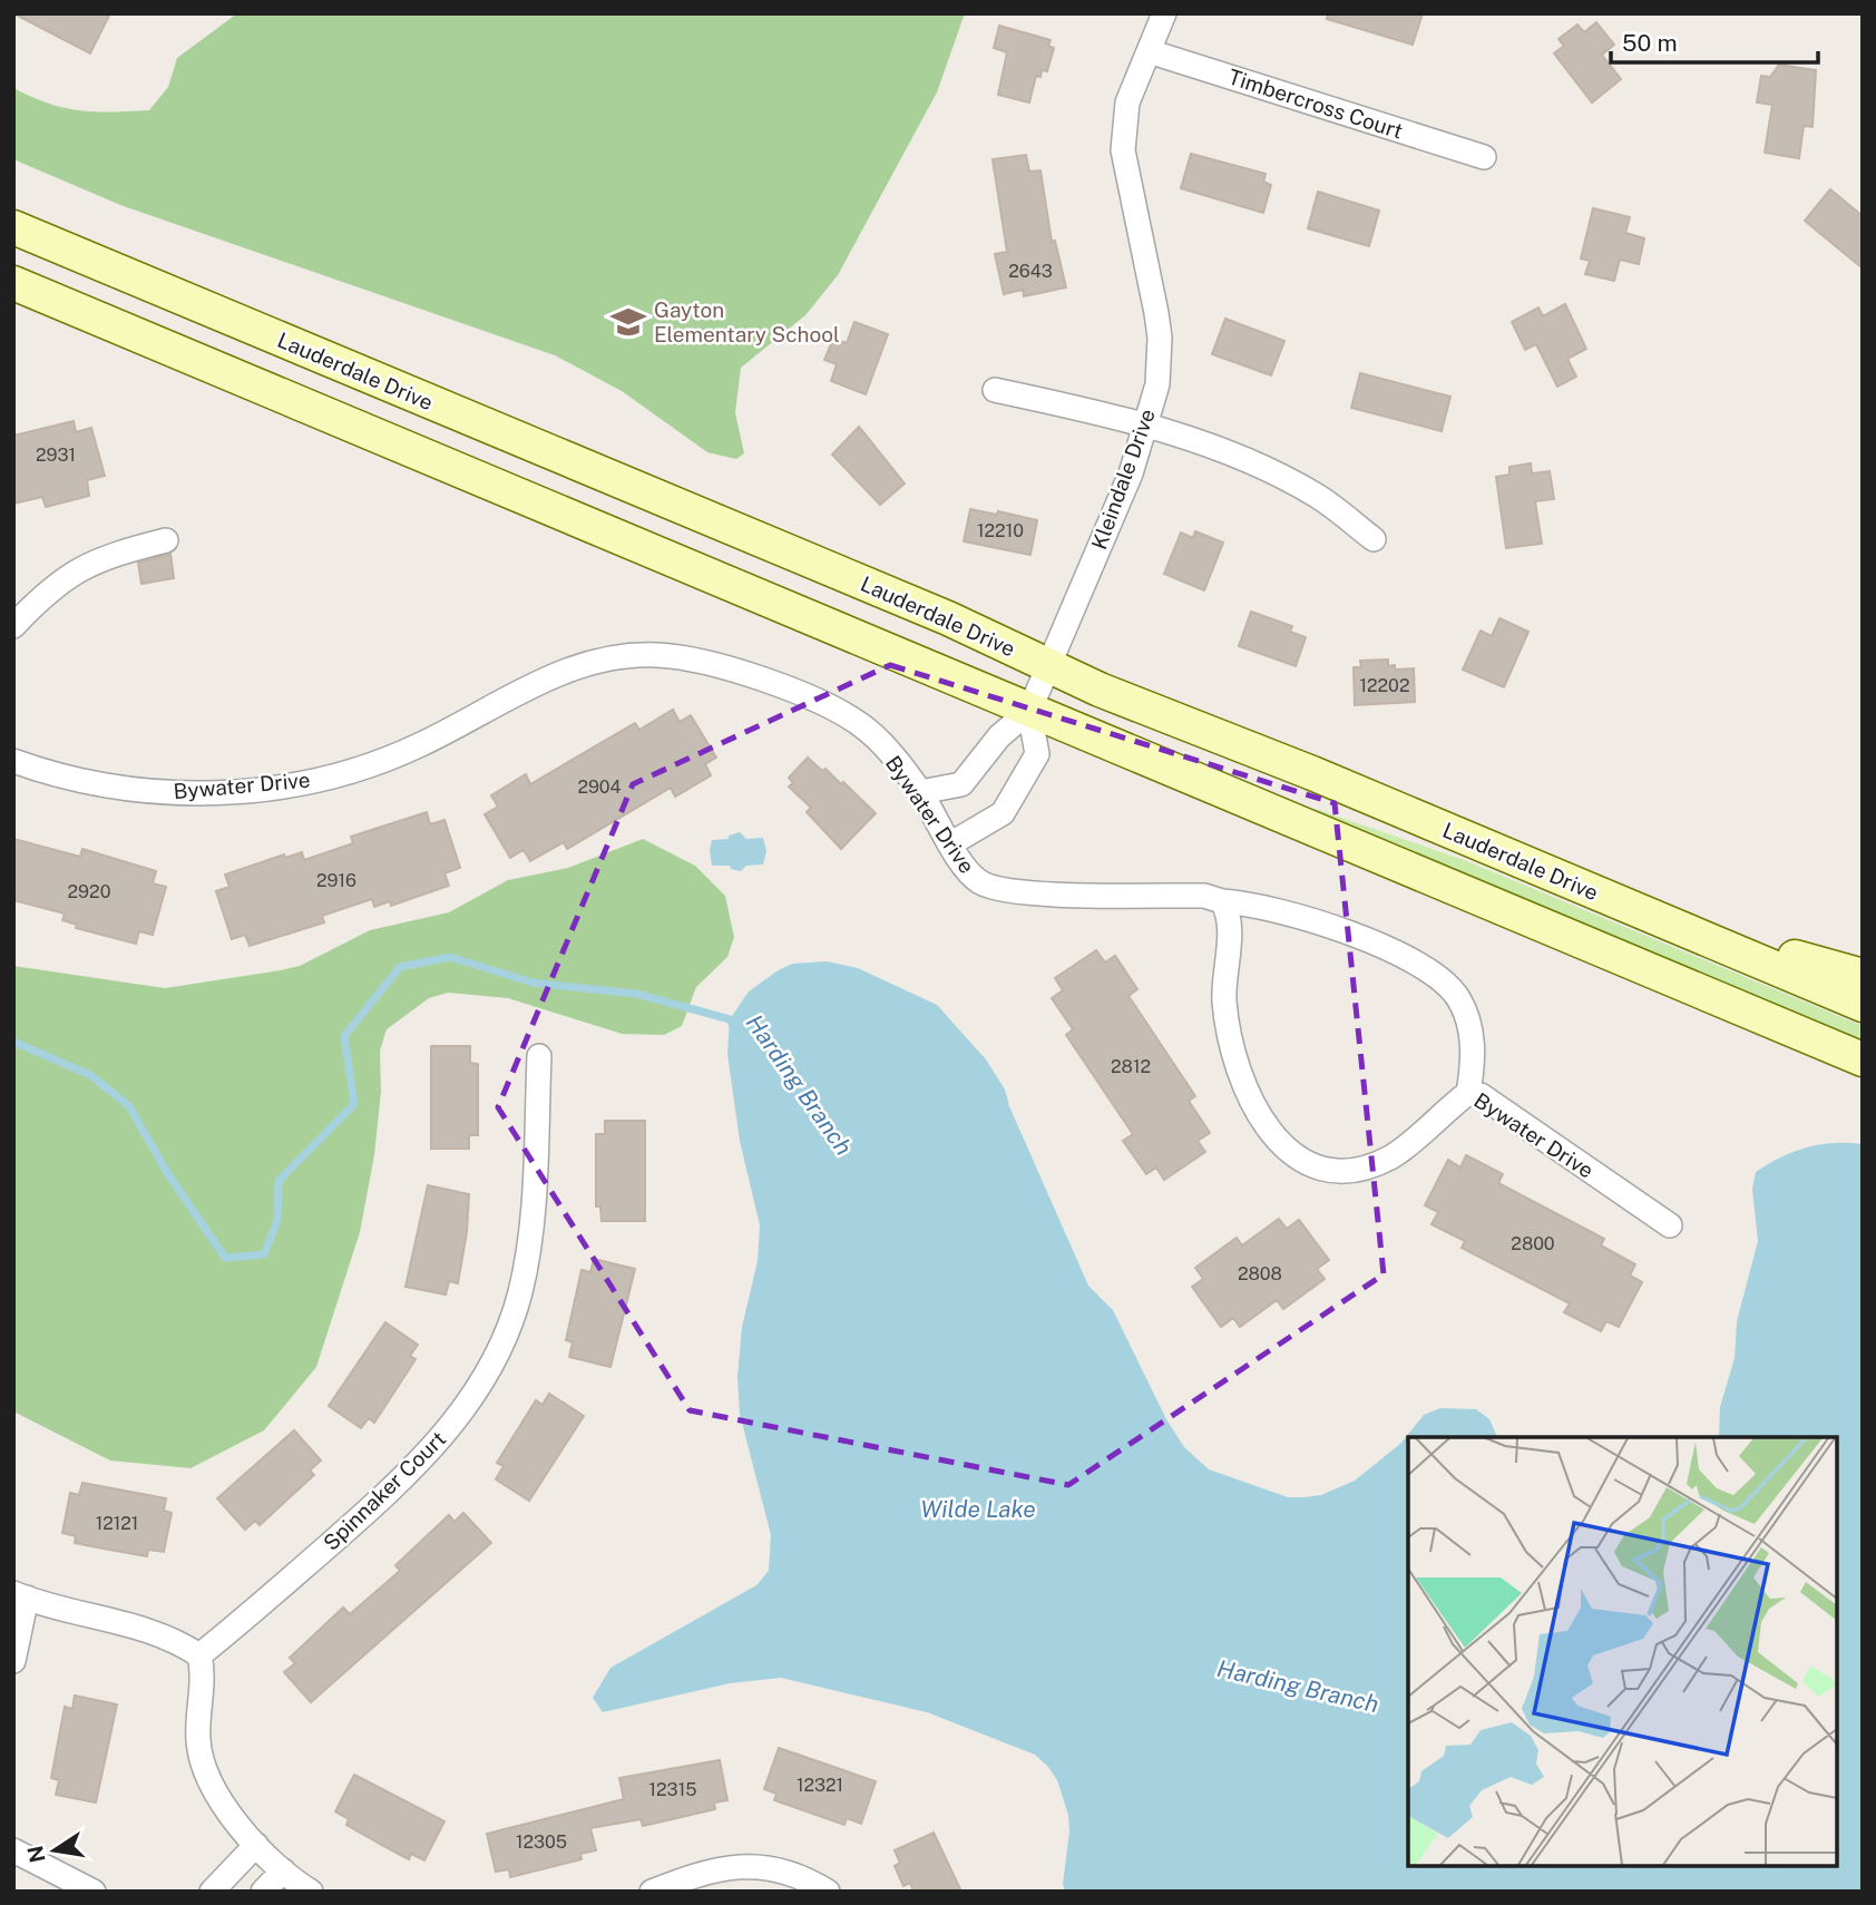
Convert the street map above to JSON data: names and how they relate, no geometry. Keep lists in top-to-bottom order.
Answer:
{
  "streets": {
    "main road": ["Lauderdale Drive"],
    "street": [
      "Timbercross Court",
      "Kleindale Drive",
      "Bywater Drive",
      "Spinnaker Court"
    ]
  },
  "crossings": [
    ["Timbercross Court", "Kleindale Drive"],
    ["Lauderdale Drive", "Kleindale Drive"],
    ["Kleindale Drive", "Bywater Drive"]
  ],
  "water": ["Harding Branch", "Wilde Lake"],
  "places": {
    "school or university": ["Gayton Elementary School"]
  },
  "house_numbers": [
    "2643",
    "2931",
    "12210",
    "12202",
    "2904",
    "2916",
    "2920",
    "2812",
    "2800",
    "2808",
    "12121",
    "12321",
    "12315",
    "12305"
  ],
  "scale_bar": "50 m",
  "north": "left"
}
